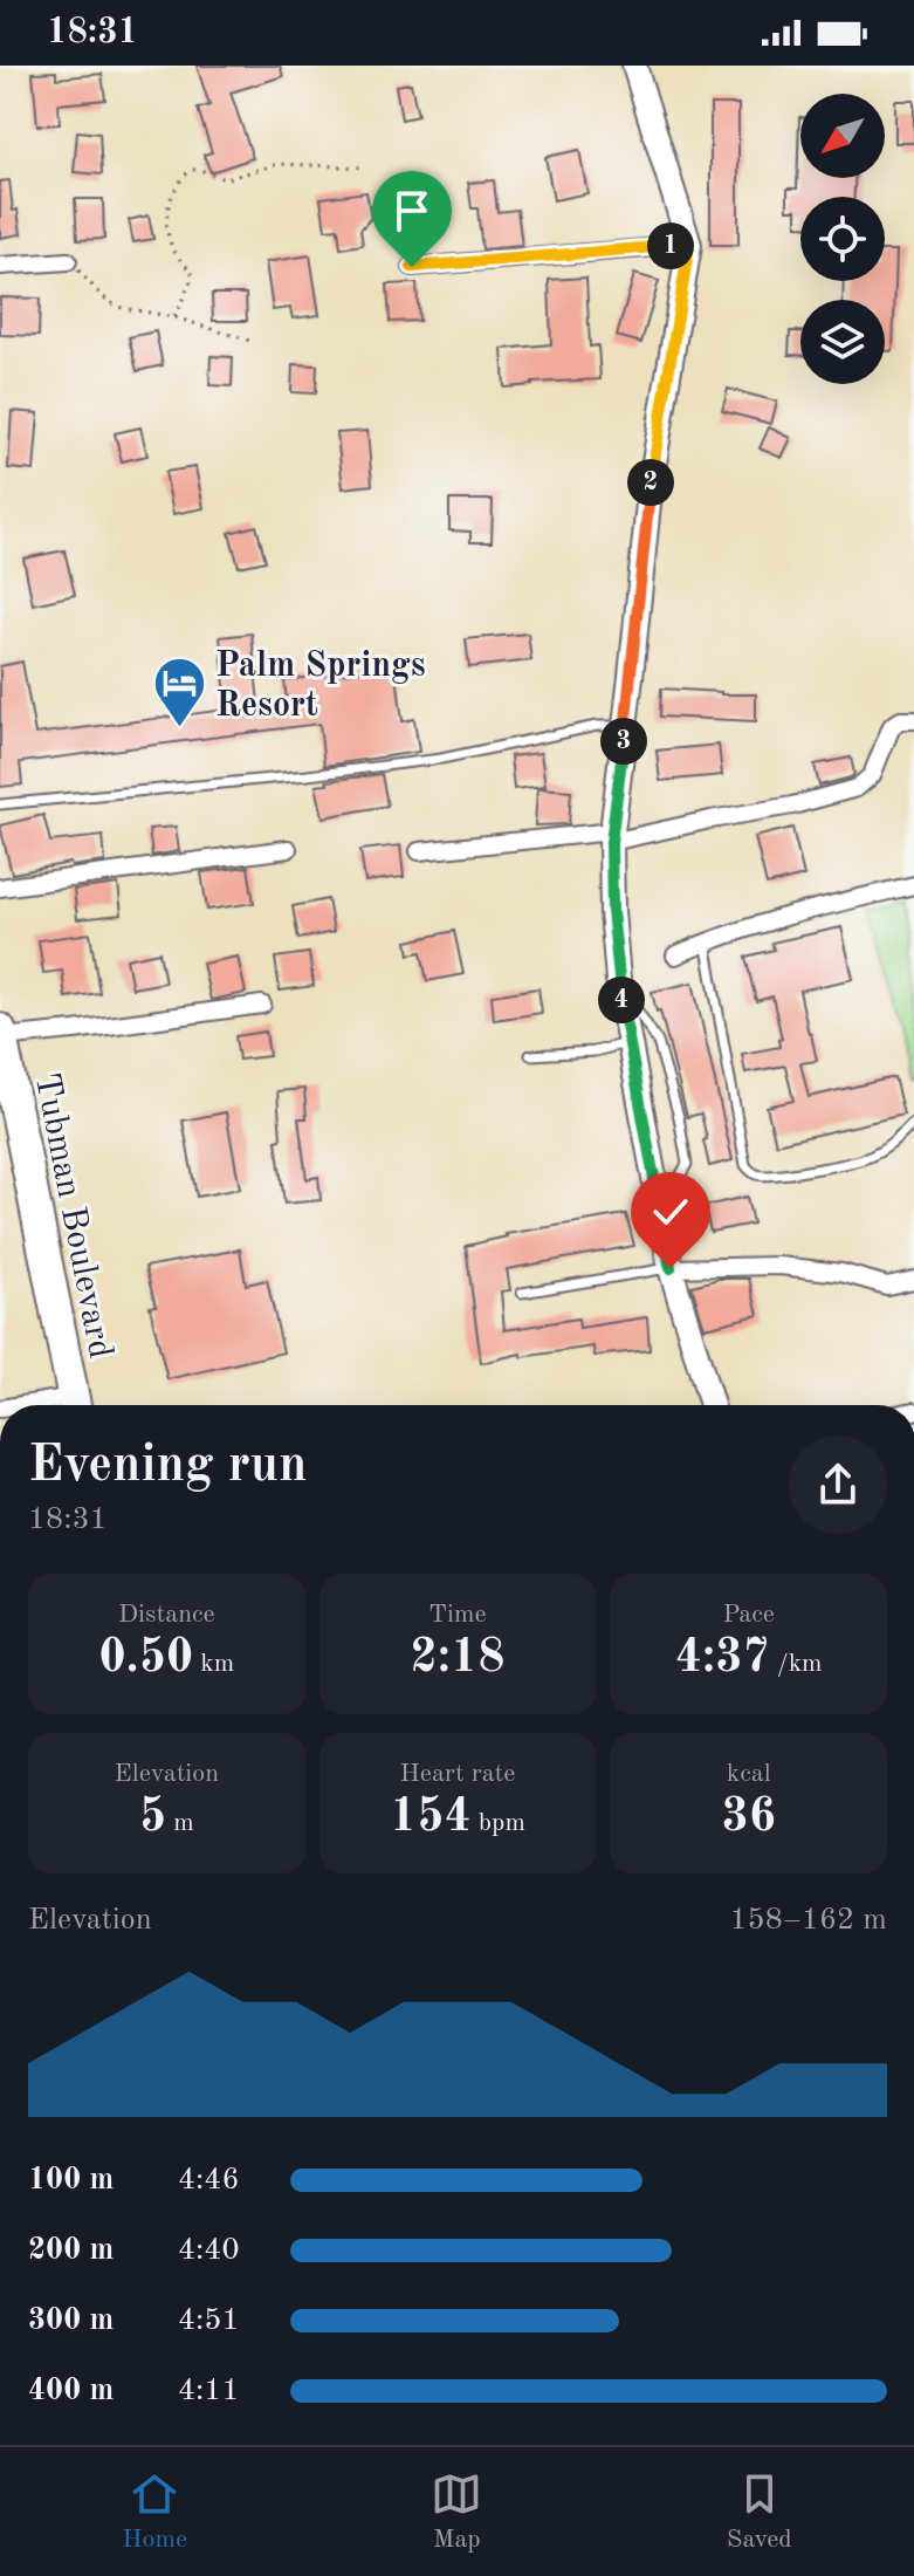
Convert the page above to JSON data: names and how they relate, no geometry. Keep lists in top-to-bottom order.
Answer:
{
  "streets": {
    "highway": ["Tubman Boulevard"]
  },
  "places": {
    "hotel": ["Palm Springs Resort"]
  },
  "north": "bottom left",
  "page": {
    "status": "18:31",
    "pins": [
      "1",
      "2",
      "3",
      "4"
    ],
    "heading": ["Evening run", "18:31"],
    "stats": [
      ["Distance", "0.50 km"],
      ["Time", "2:18"],
      ["Pace", "4:37 /km"],
      ["Elevation", "5 m"],
      ["Heart rate", "154 bpm"],
      ["kcal", "36"]
    ],
    "chart": ["Elevation", "158–162 m"],
    "list": [
      {
        "name": "100 m",
        "note": "4:46"
      },
      {
        "name": "200 m",
        "note": "4:40"
      },
      {
        "name": "300 m",
        "note": "4:51"
      },
      {
        "name": "400 m",
        "note": "4:11"
      }
    ],
    "tabs": ["Home", "Map", "Saved"]
  }
}
